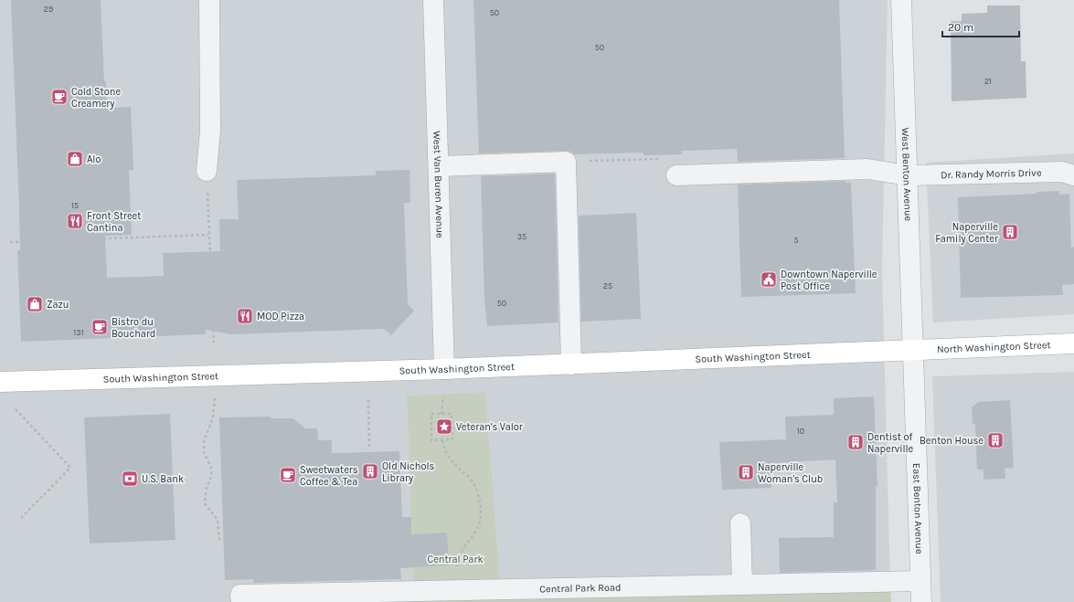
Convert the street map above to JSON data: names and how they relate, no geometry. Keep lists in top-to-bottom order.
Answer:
{
  "streets": {
    "main road": ["North Washington Street", "South Washington Street"],
    "street": [
      "Dr. Randy Morris Drive",
      "West Benton Avenue",
      "West Van Buren Avenue",
      "East Benton Avenue",
      "Central Park Road"
    ]
  },
  "crossings": [
    ["Dr. Randy Morris Drive", "West Benton Avenue"],
    ["West Benton Avenue", "North Washington Street"],
    ["West Benton Avenue", "South Washington Street"],
    ["West Benton Avenue", "East Benton Avenue"],
    ["West Van Buren Avenue", "South Washington Street"],
    ["North Washington Street", "South Washington Street"],
    ["North Washington Street", "East Benton Avenue"],
    ["South Washington Street", "East Benton Avenue"],
    ["East Benton Avenue", "Central Park Road"]
  ],
  "parks": ["Central Park"],
  "places": {
    "cafe": ["Cold Stone Creamery", "Bistro du Bouchard", "Sweetwaters Coffee & Tea"],
    "shop": ["Alo", "Zazu"],
    "restaurant": ["Front Street Cantina", "MOD Pizza"],
    "building": [
      "Naperville Family Center",
      "Benton House",
      "Dentist of Naperville",
      "Old Nichols Library",
      "Naperville Woman's Club"
    ],
    "public building": ["Downtown Naperville Post Office"],
    "place": ["Veteran's Valor"],
    "bank": ["U.S. Bank"]
  },
  "house_numbers": [
    "29",
    "50",
    "50",
    "21",
    "15",
    "35",
    "5",
    "25",
    "50",
    "131",
    "10"
  ],
  "scale_bar": "20 m"
}
